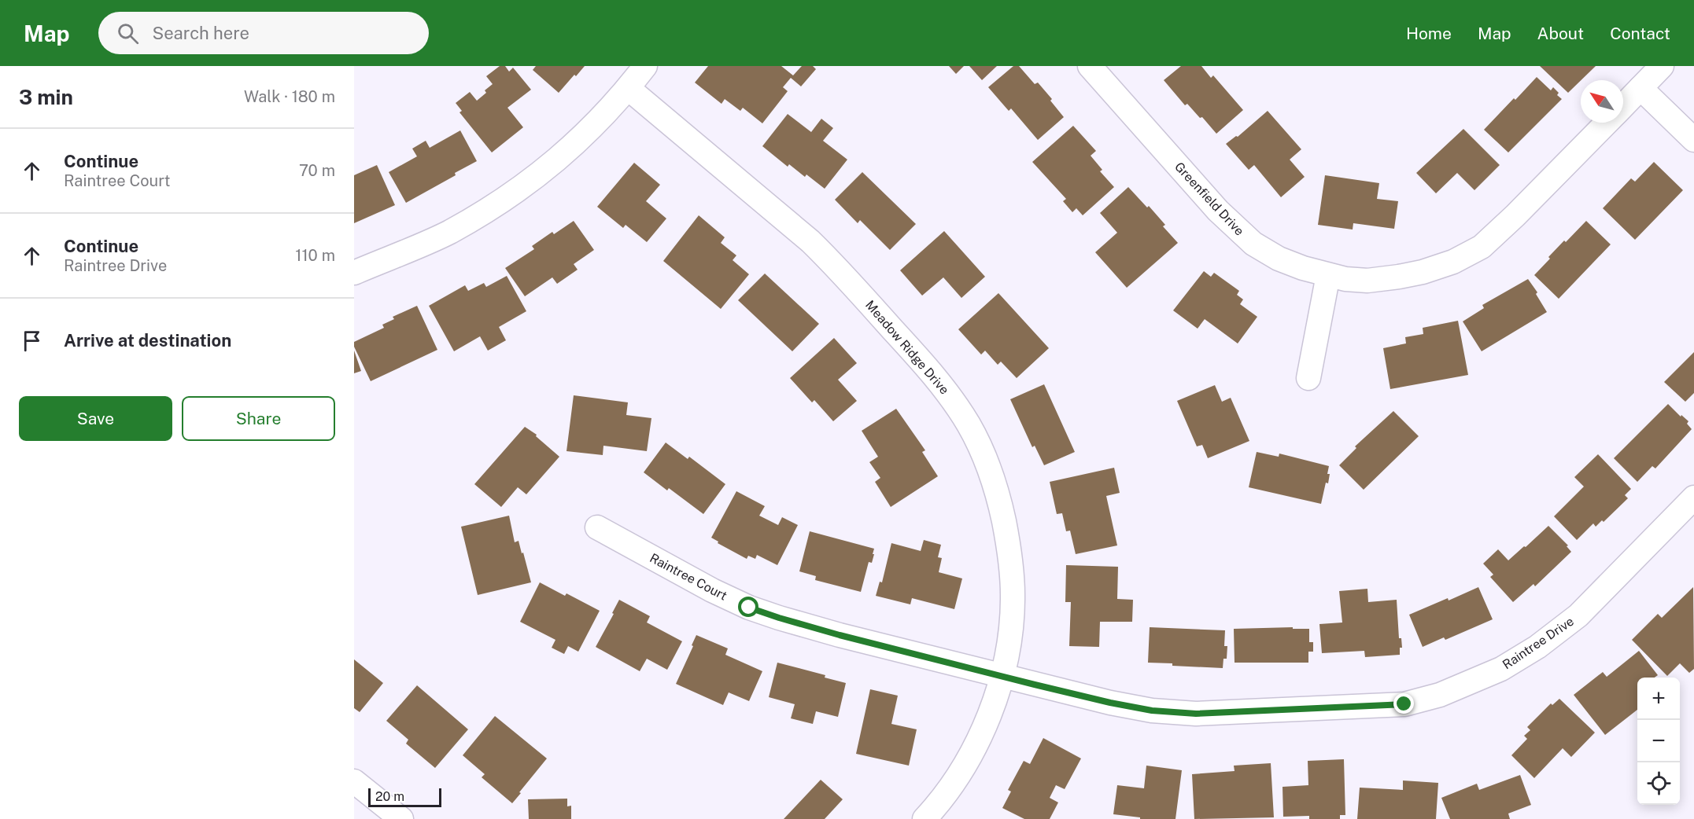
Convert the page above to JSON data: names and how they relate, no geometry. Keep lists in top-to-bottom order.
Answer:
{
  "streets": {
    "street": [
      "Greenfield Drive",
      "Meadow Ridge Drive",
      "Raintree Court",
      "Raintree Drive"
    ]
  },
  "crossings": [
    ["Meadow Ridge Drive", "Raintree Court"],
    ["Meadow Ridge Drive", "Raintree Drive"],
    ["Raintree Court", "Raintree Drive"]
  ],
  "scale_bar": "20 m",
  "north": "top left",
  "page": {
    "header": "Map",
    "search": "Search here",
    "nav": [
      "Home",
      "Map",
      "About",
      "Contact"
    ],
    "heading": ["3 min", "Walk · 180 m"],
    "list": [
      ["Continue", "Raintree Court", "70 m"],
      ["Continue", "Raintree Drive", "110 m"],
      "Arrive at destination"
    ],
    "buttons": ["Save", "Share"],
    "map_buttons": ["+", "−"],
    "scale": "20 m"
  }
}
